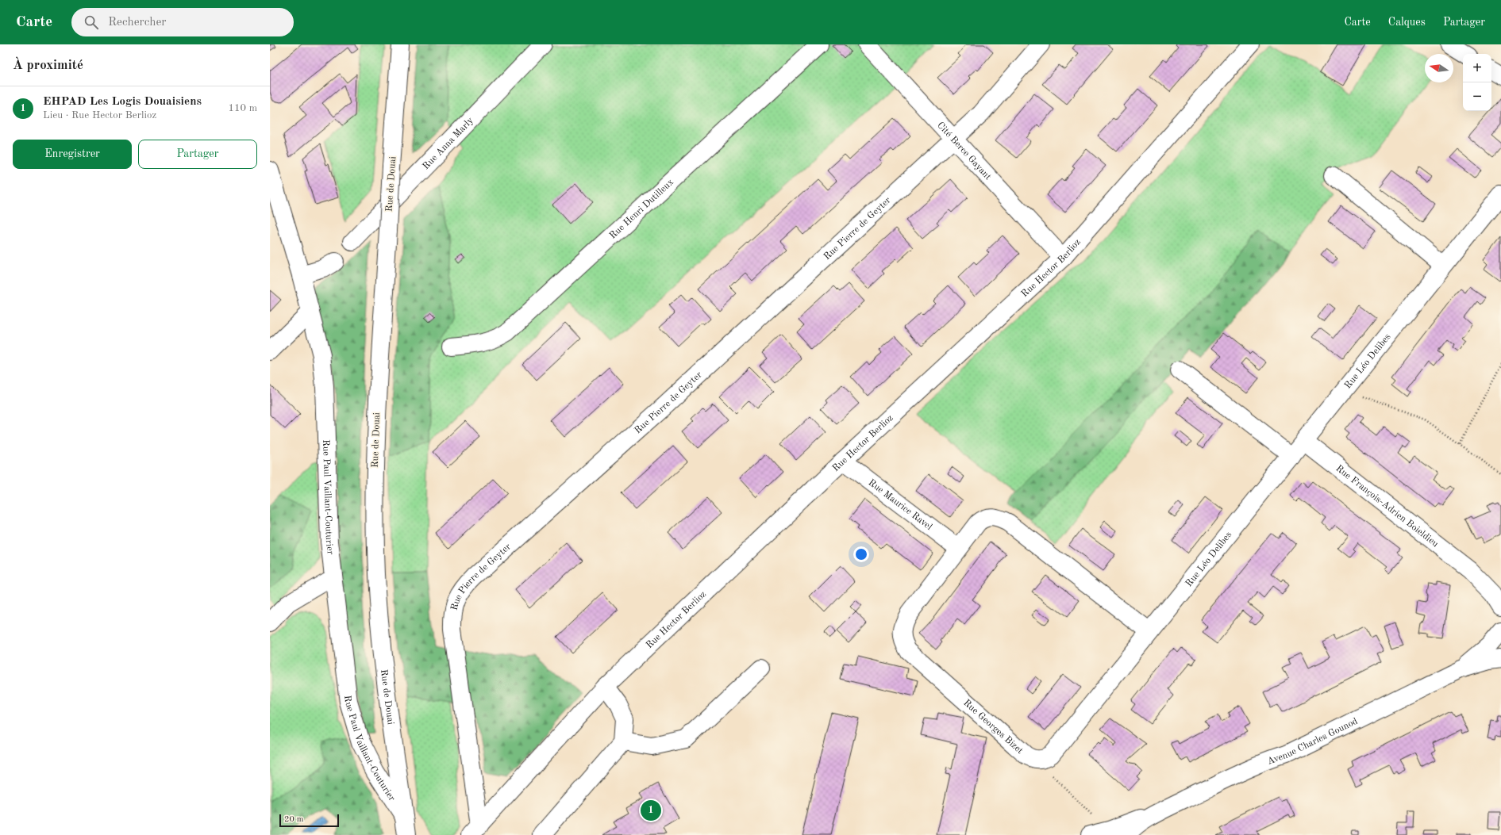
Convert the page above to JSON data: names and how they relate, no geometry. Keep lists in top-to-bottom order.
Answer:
{
  "streets": {
    "street": [
      "Rue Anna Marly",
      "Cité Berce Gayant",
      "Rue de Douai",
      "Rue Henri Dutilleux",
      "Rue Pierre de Geyter",
      "Rue Hector Berlioz",
      "Rue Léo Delibes",
      "Rue Paul Vaillant-Couturier",
      "Rue Maurice Ravel",
      "Rue François-Adrien Boieldieu",
      "Rue Georges Bizet",
      "Avenue Charles Gounod"
    ]
  },
  "crossings": [
    ["Cité Berce Gayant", "Rue Pierre de Geyter"],
    ["Cité Berce Gayant", "Rue Hector Berlioz"],
    ["Rue de Douai", "Rue Paul Vaillant-Couturier"],
    ["Rue Pierre de Geyter", "Rue Hector Berlioz"],
    ["Rue Hector Berlioz", "Rue Maurice Ravel"],
    ["Rue Léo Delibes", "Rue François-Adrien Boieldieu"],
    ["Rue Léo Delibes", "Rue Georges Bizet"],
    ["Rue Maurice Ravel", "Rue Georges Bizet"]
  ],
  "scale_bar": "20 m",
  "north": "left",
  "page": {
    "header": "Carte",
    "search": "Rechercher",
    "nav": ["Carte", "Calques", "Partager"],
    "heading": "À proximité",
    "map_buttons": ["+", "−"],
    "list": [
      {
        "mark": "1",
        "name": "EHPAD Les Logis Douaisiens",
        "note": "Lieu · Rue Hector Berlioz",
        "value": "110 m"
      }
    ],
    "buttons": ["Enregistrer", "Partager"],
    "pins": "1",
    "scale": "20 m"
  }
}
